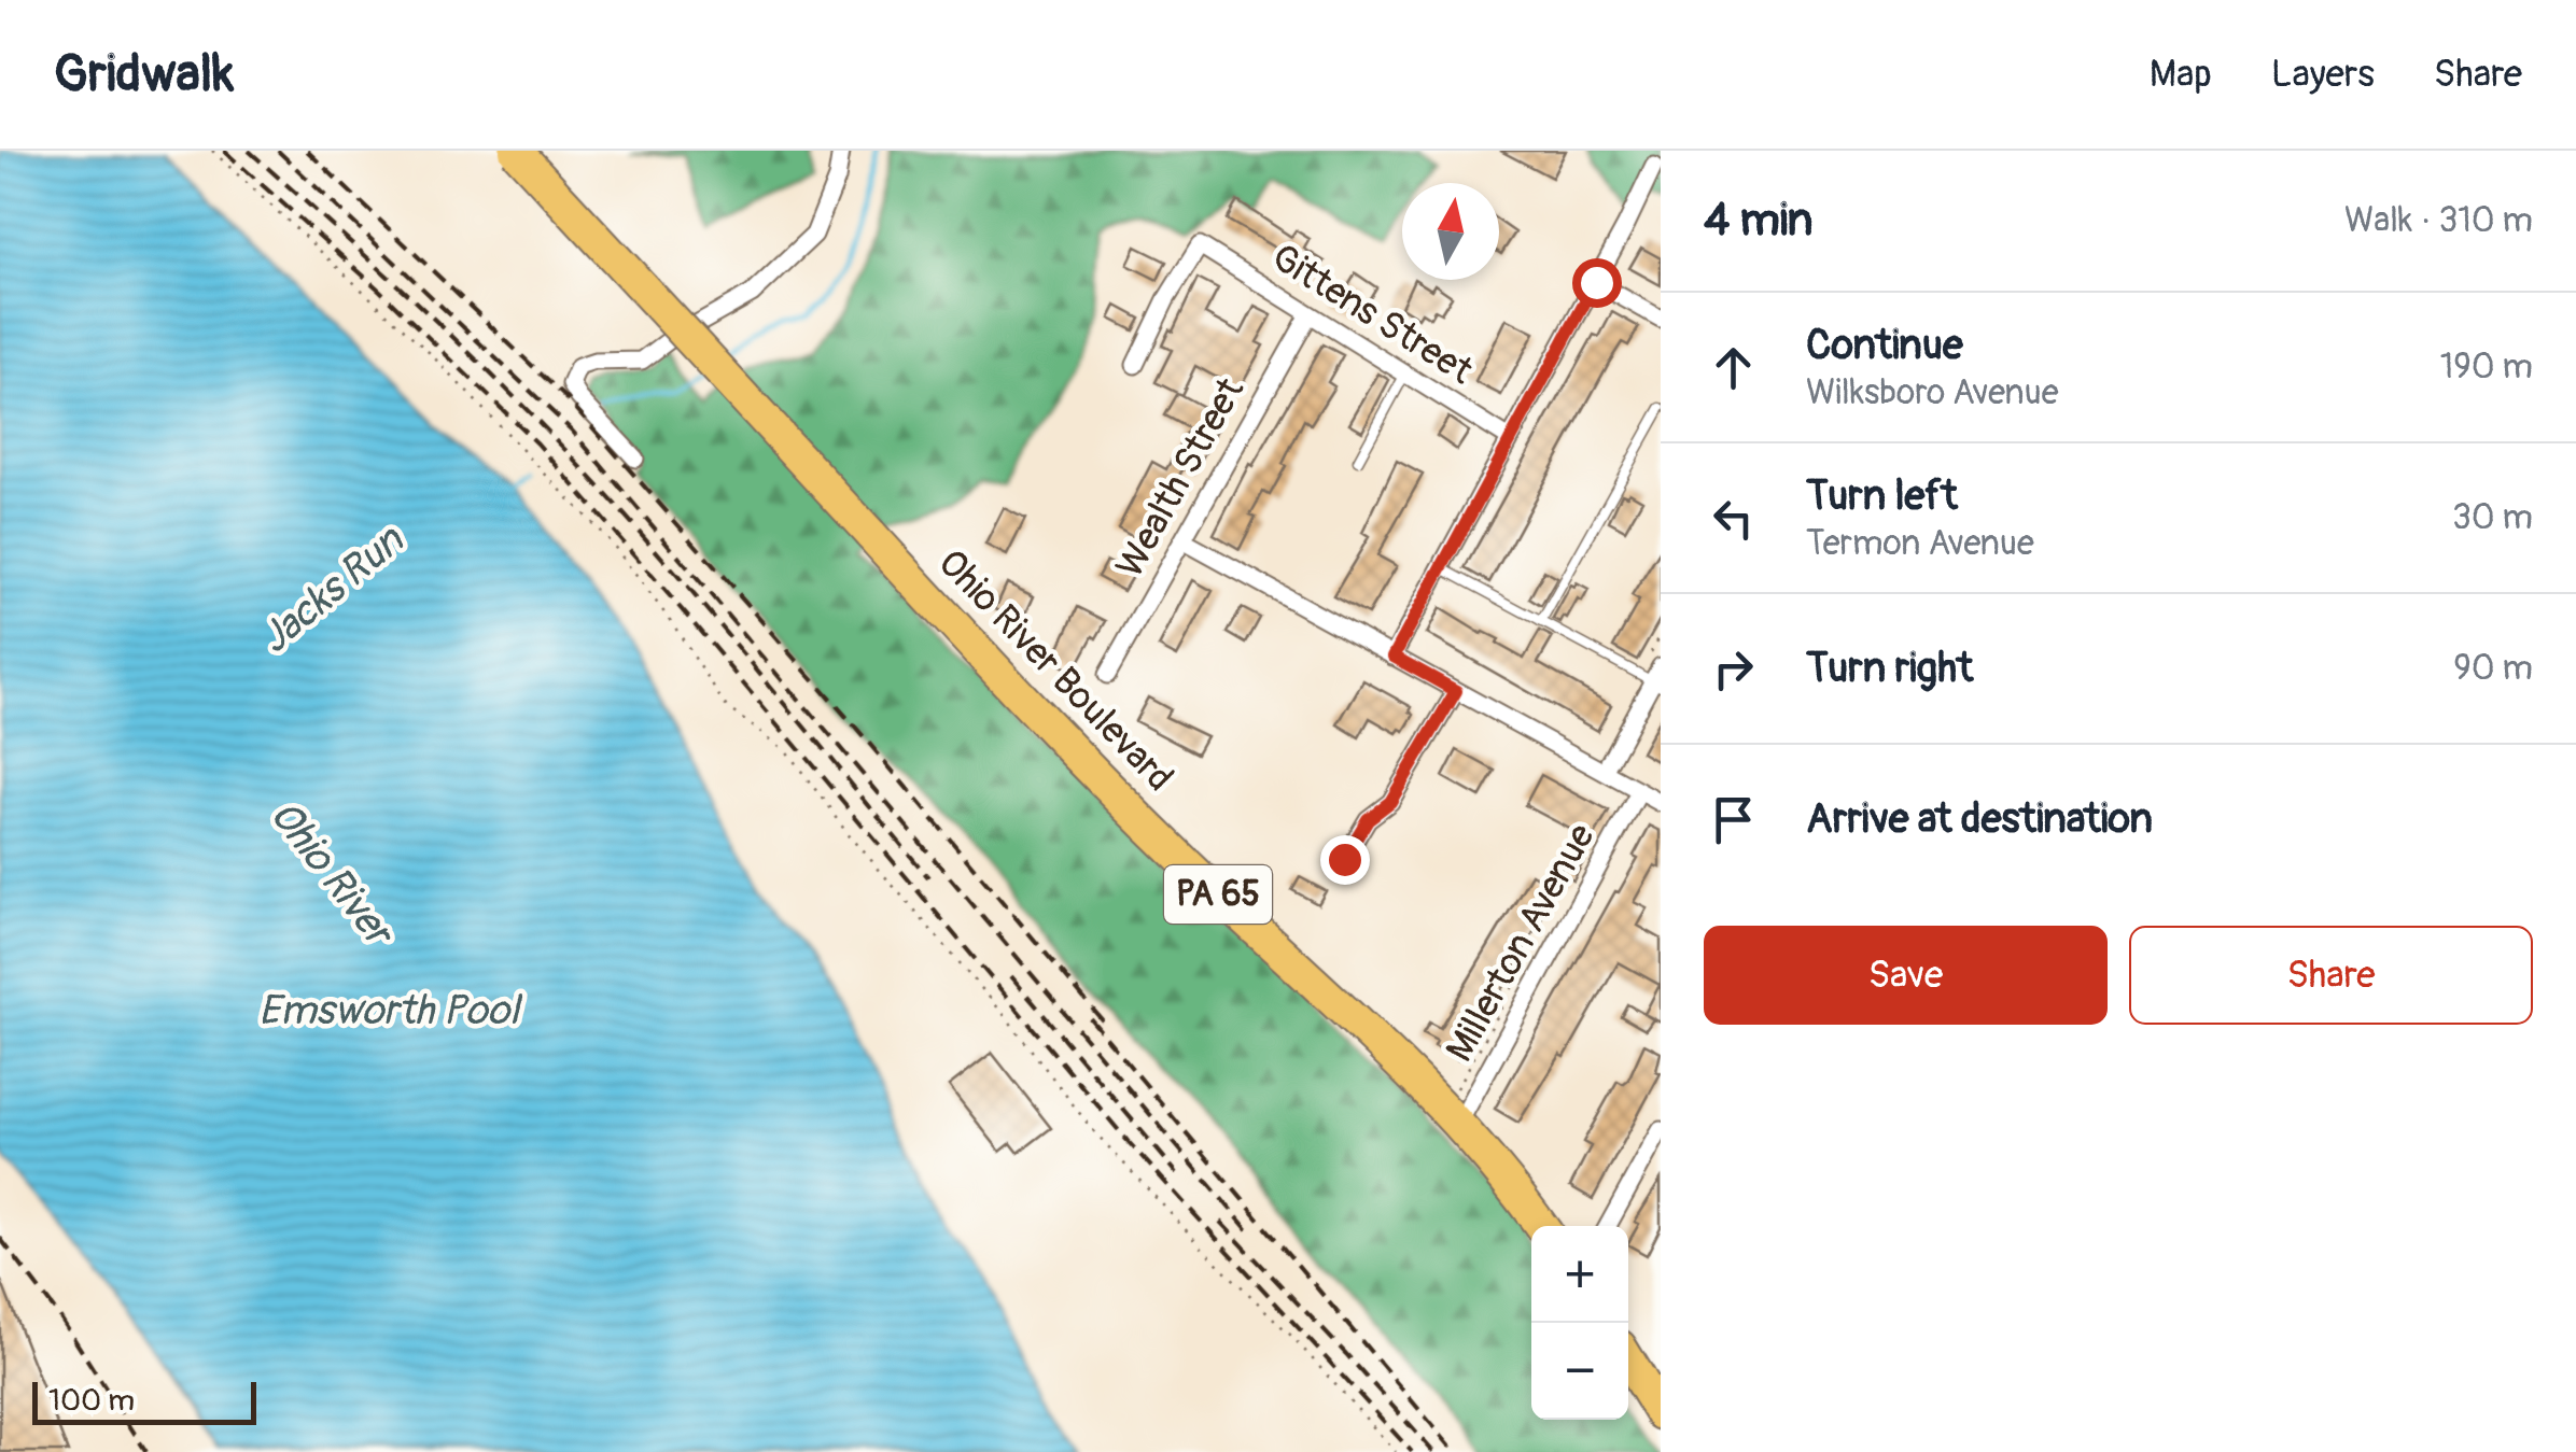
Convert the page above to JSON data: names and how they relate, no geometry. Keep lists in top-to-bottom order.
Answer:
{
  "streets": {
    "highway": ["Ohio River Boulevard", "PA 65"],
    "street": ["Gittens Street", "Wealth Street", "Millerton Avenue"]
  },
  "crossings": [
    ["Gittens Street", "Wealth Street"],
    ["Ohio River Boulevard", "Millerton Avenue"]
  ],
  "water": ["Jacks Run", "Ohio River", "Emsworth Pool"],
  "scale_bar": "100 m",
  "north": "top",
  "page": {
    "header": "Gridwalk",
    "nav": ["Map", "Layers", "Share"],
    "heading": ["4 min", "Walk · 310 m"],
    "list": [
      ["Continue", "Wilksboro Avenue", "190 m"],
      ["Turn left", "Termon Avenue", "30 m"],
      ["Turn right", "90 m"],
      "Arrive at destination"
    ],
    "buttons": ["Save", "Share"],
    "map_buttons": ["+", "−"],
    "scale": "100 m"
  }
}
